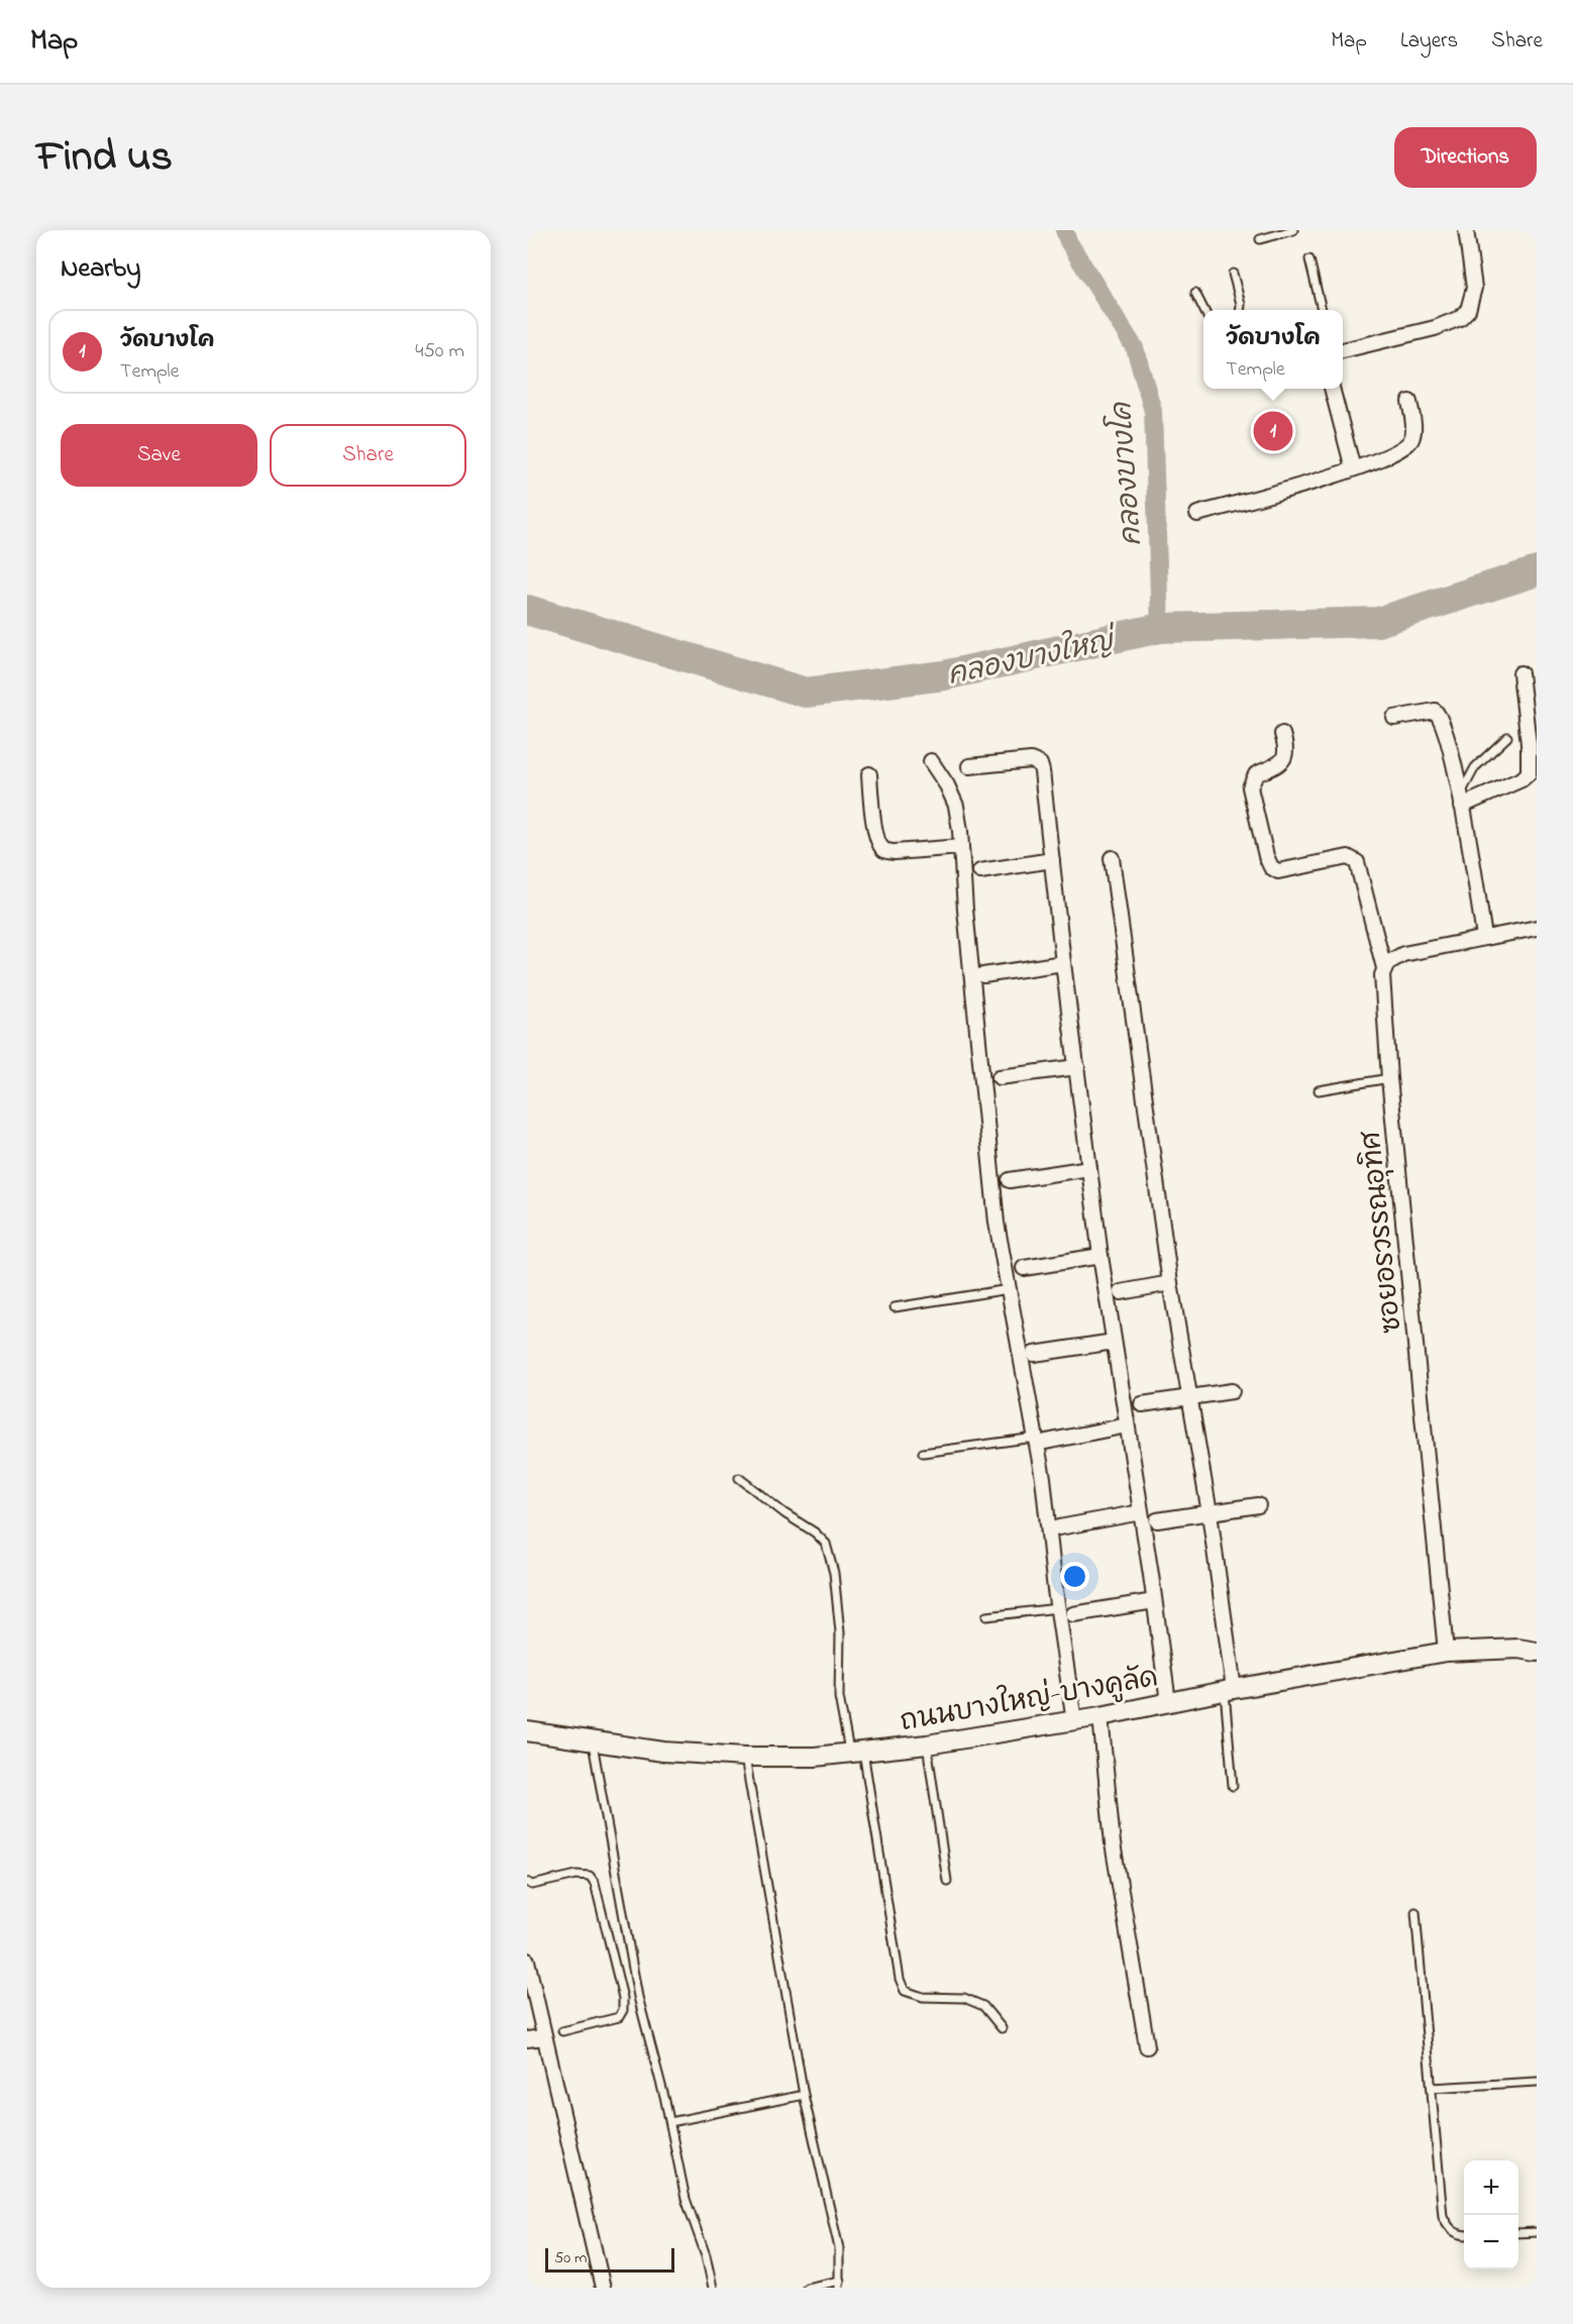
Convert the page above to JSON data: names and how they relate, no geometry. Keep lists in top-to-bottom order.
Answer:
{
  "streets": {
    "street": ["ซอยอรวรรณอุทิศ", "ถนนบางใหญ่-บางคูลัด"]
  },
  "crossings": [
    ["ซอยอรวรรณอุทิศ", "ถนนบางใหญ่-บางคูลัด"]
  ],
  "water": ["คลองบางโค", "คลองบางใหญ่"],
  "scale_bar": "50 m",
  "page": {
    "header": "Map",
    "nav": ["Map", "Layers", "Share"],
    "title": "Find us",
    "buttons": [
      "Directions",
      ["Save", "Share"]
    ],
    "heading": "Nearby",
    "list": [
      {
        "mark": "1",
        "name": "วัดบางโค",
        "note": "Temple",
        "value": "450 m"
      }
    ],
    "popup": ["วัดบางโค", "Temple"],
    "pins": "1",
    "map_buttons": ["+", "−"],
    "scale": "50 m"
  }
}
